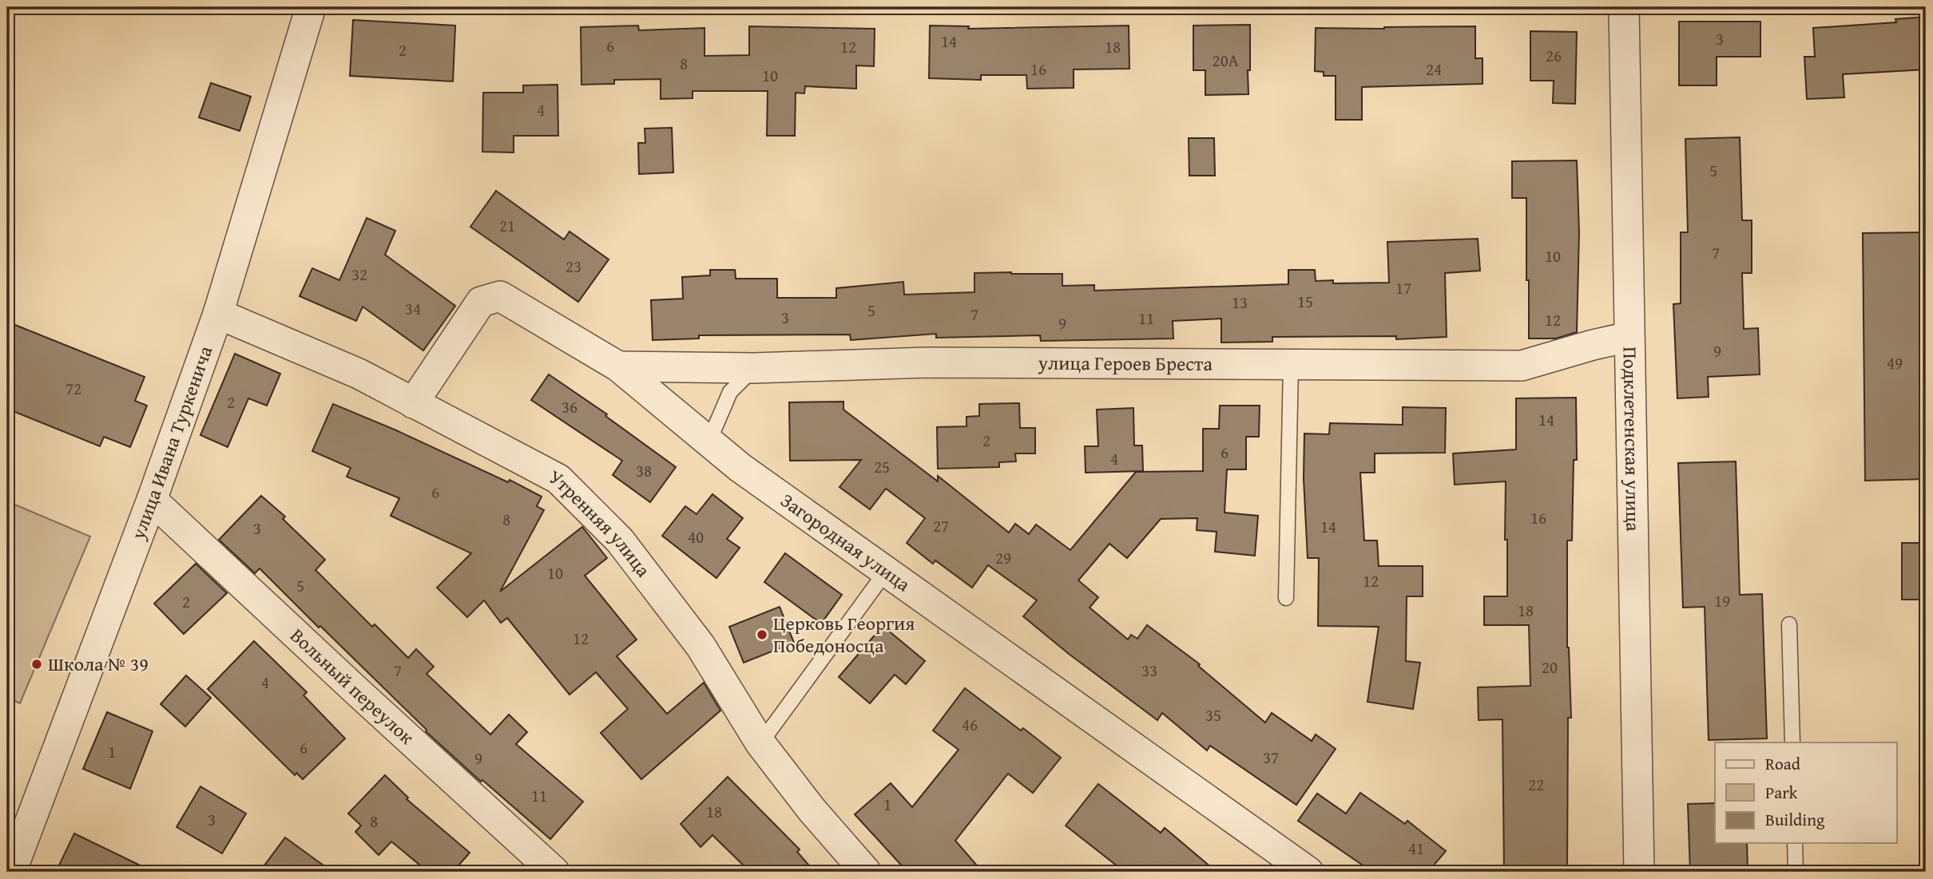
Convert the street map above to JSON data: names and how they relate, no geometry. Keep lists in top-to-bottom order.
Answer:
{
  "streets": {
    "street": [
      "улица Героев Бреста",
      "Подклетенская улица",
      "улица Ивана Туркенича",
      "Утренняя улица",
      "Загородная улица",
      "Вольный переулок"
    ]
  },
  "crossings": [
    ["улица Героев Бреста", "Подклетенская улица"],
    ["улица Героев Бреста", "Загородная улица"],
    ["улица Ивана Туркенича", "Утренняя улица"],
    ["улица Ивана Туркенича", "Вольный переулок"],
    ["Утренняя улица", "Загородная улица"]
  ],
  "places": ["Церковь Георгия Победоносца", "Школа № 39"],
  "house_numbers": [
    "3",
    "14",
    "6",
    "12",
    "18",
    "2",
    "26",
    "20А",
    "8",
    "16",
    "24",
    "10",
    "4",
    "5",
    "21",
    "7",
    "10",
    "23",
    "32",
    "17",
    "15",
    "13",
    "34",
    "5",
    "7",
    "3",
    "11",
    "12",
    "9",
    "9",
    "49",
    "72",
    "2",
    "36",
    "14",
    "2",
    "6",
    "4",
    "25",
    "38",
    "6",
    "16",
    "8",
    "27",
    "14",
    "3",
    "40",
    "29",
    "10",
    "12",
    "5",
    "19",
    "2",
    "18",
    "12",
    "20",
    "7",
    "33",
    "4",
    "35",
    "46",
    "6",
    "1",
    "37",
    "9",
    "22",
    "11",
    "1",
    "18",
    "3",
    "8",
    "41"
  ],
  "legend": ["Road", "Park", "Building"]
}
